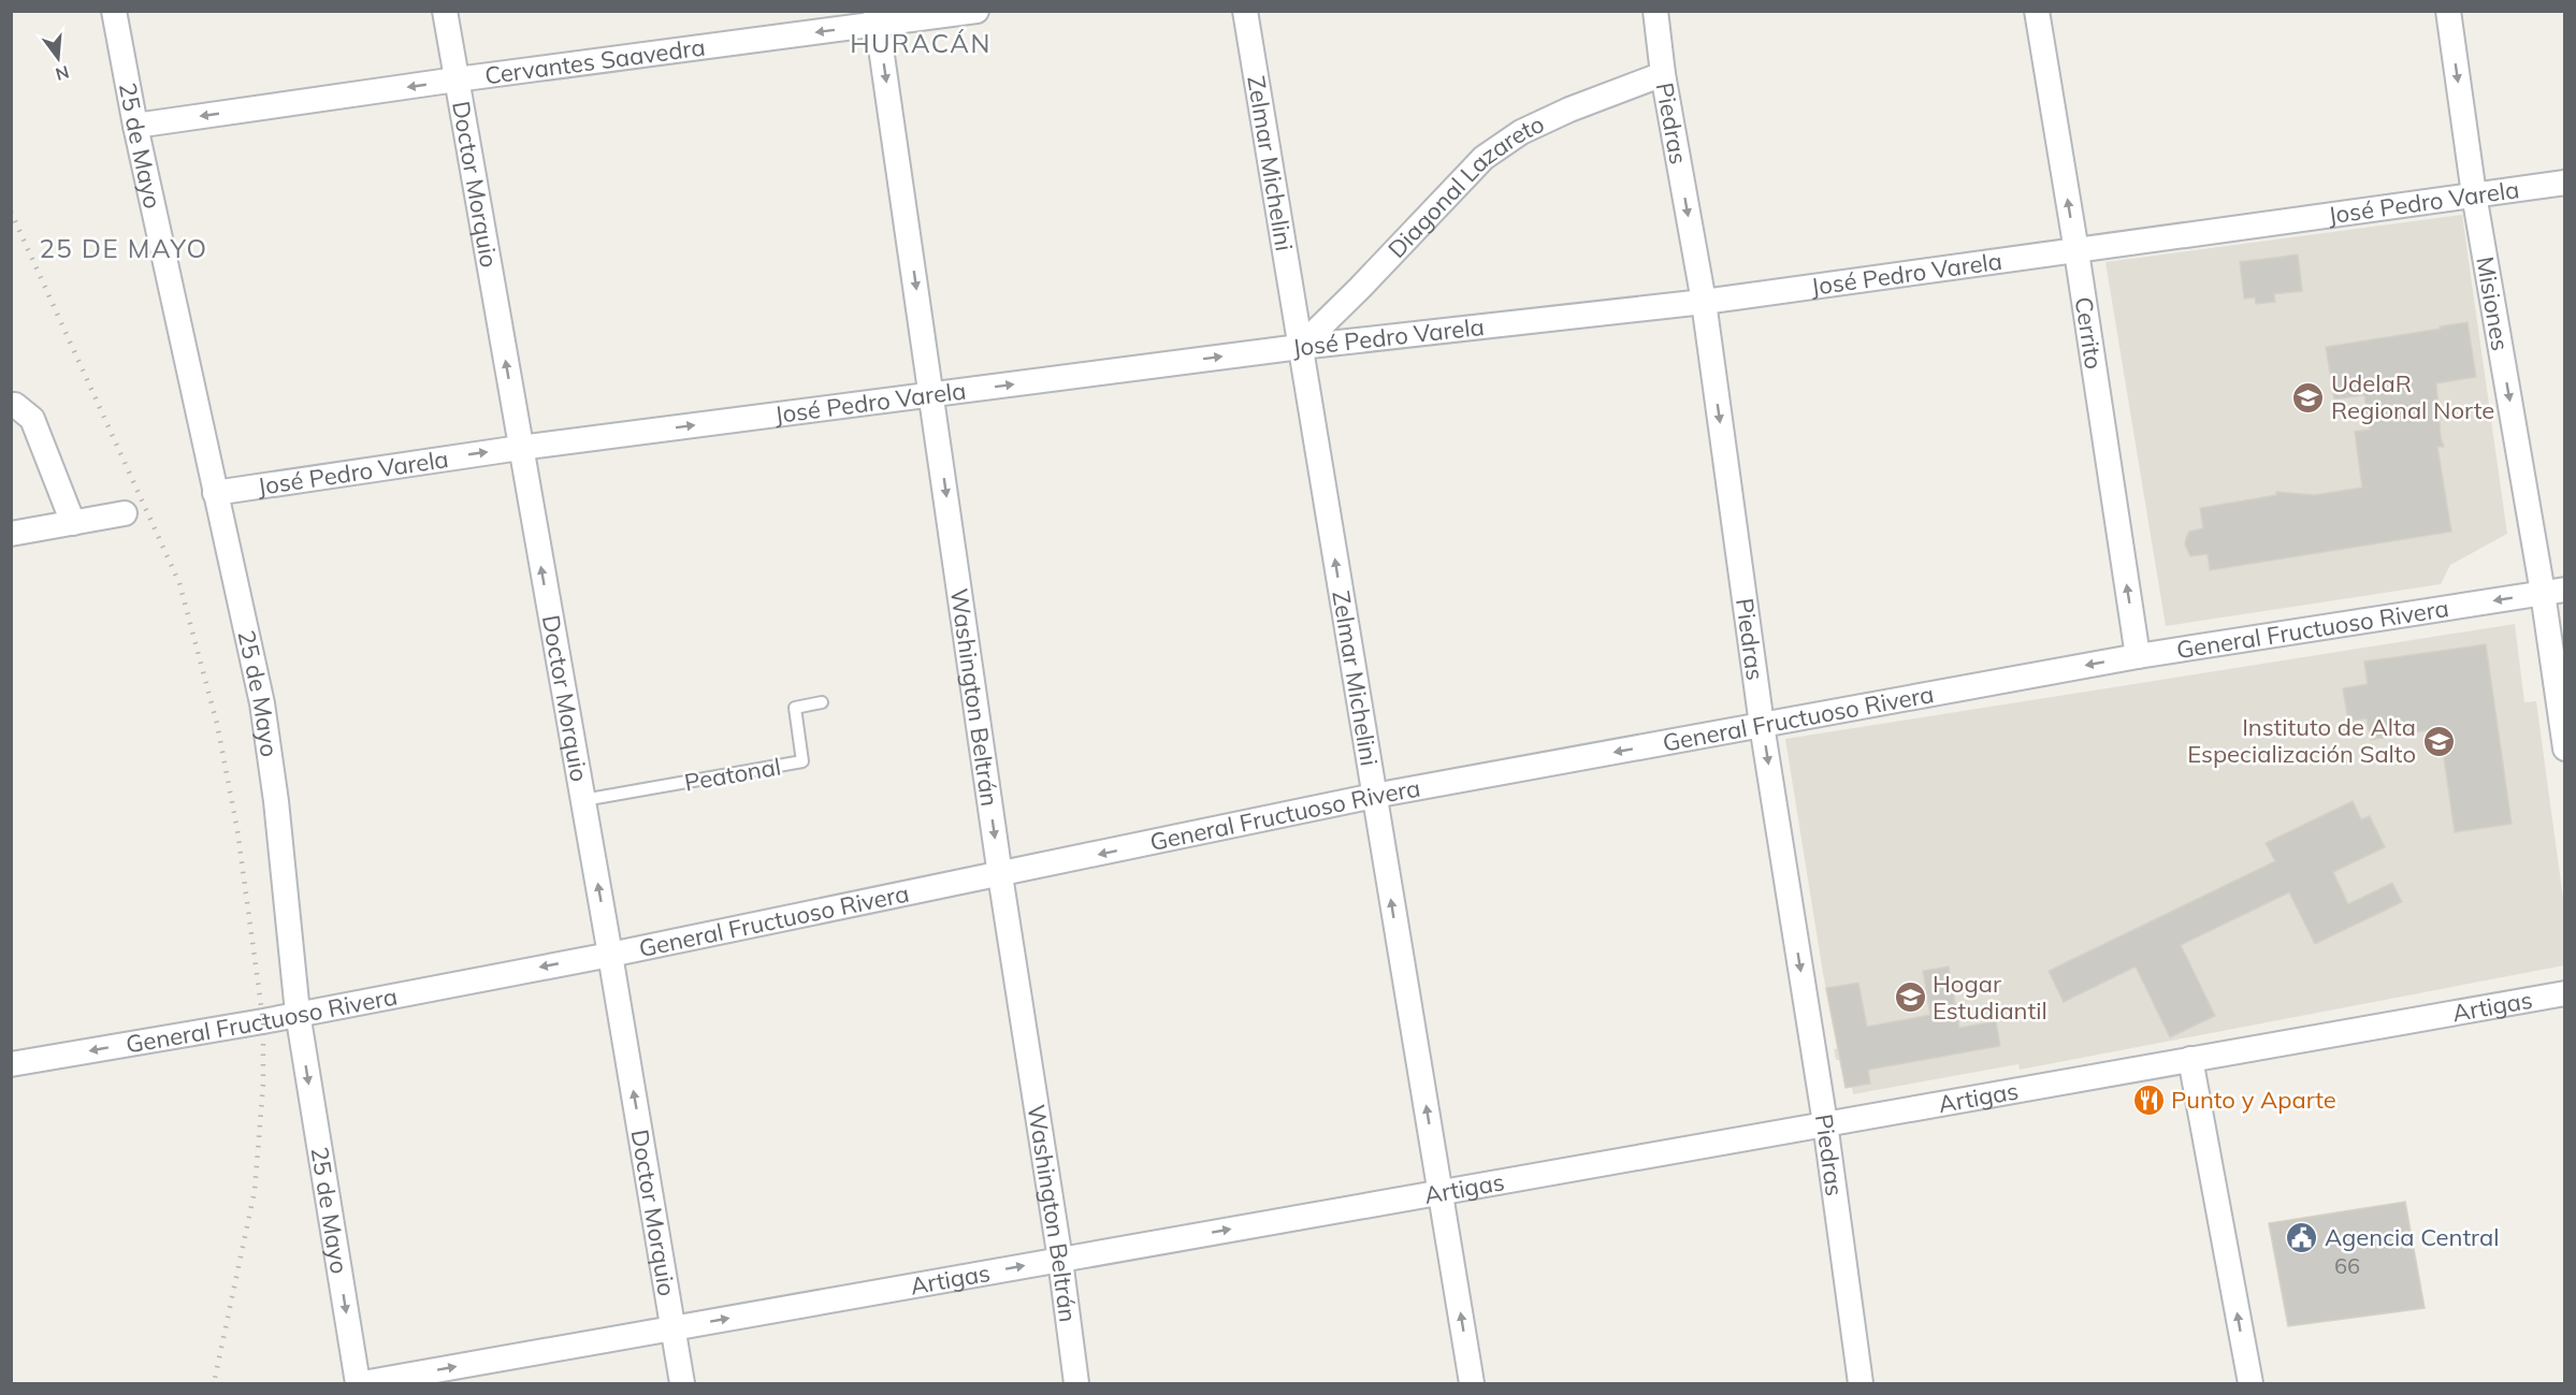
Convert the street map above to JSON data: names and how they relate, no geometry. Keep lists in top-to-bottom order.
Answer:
{
  "streets": {
    "street": [
      "Cervantes Saavedra",
      "Piedras",
      "25 de Mayo",
      "Zelmar Michelini",
      "Doctor Morquio",
      "Diagonal Lazareto",
      "José Pedro Varela",
      "Misiones",
      "Cerrito",
      "General Fructuoso Rivera",
      "Washington Beltrán",
      "Artigas"
    ],
    "lane": ["Peatonal"]
  },
  "crossings": [
    ["Cervantes Saavedra", "25 de Mayo"],
    ["Cervantes Saavedra", "Doctor Morquio"],
    ["Cervantes Saavedra", "Washington Beltrán"],
    ["Piedras", "Diagonal Lazareto"],
    ["Piedras", "José Pedro Varela"],
    ["Piedras", "General Fructuoso Rivera"],
    ["Piedras", "Artigas"],
    ["25 de Mayo", "José Pedro Varela"],
    ["25 de Mayo", "General Fructuoso Rivera"],
    ["25 de Mayo", "Artigas"],
    ["Zelmar Michelini", "Diagonal Lazareto"],
    ["Zelmar Michelini", "José Pedro Varela"],
    ["Zelmar Michelini", "General Fructuoso Rivera"],
    ["Zelmar Michelini", "Artigas"],
    ["Doctor Morquio", "José Pedro Varela"],
    ["Doctor Morquio", "General Fructuoso Rivera"],
    ["Doctor Morquio", "Peatonal"],
    ["Doctor Morquio", "Artigas"],
    ["Diagonal Lazareto", "José Pedro Varela"],
    ["José Pedro Varela", "Misiones"],
    ["José Pedro Varela", "Cerrito"],
    ["José Pedro Varela", "Washington Beltrán"],
    ["Misiones", "General Fructuoso Rivera"],
    ["Cerrito", "General Fructuoso Rivera"],
    ["General Fructuoso Rivera", "Washington Beltrán"],
    ["Washington Beltrán", "Artigas"]
  ],
  "one_way": [
    "Cervantes Saavedra",
    "Piedras",
    "Zelmar Michelini",
    "Doctor Morquio",
    "José Pedro Varela",
    "Misiones",
    "Cerrito",
    "General Fructuoso Rivera",
    "Washington Beltrán",
    "Artigas"
  ],
  "districts": ["HURACÁN", "25 DE MAYO"],
  "places": {
    "school or university": ["UdelaR Regional Norte", "Instituto de Alta Especialización Salto", "Hogar Estudiantil"],
    "restaurant": ["Punto y Aparte"],
    "public building": ["Agencia Central"]
  },
  "house_numbers": ["66"],
  "north": "bottom"
}
